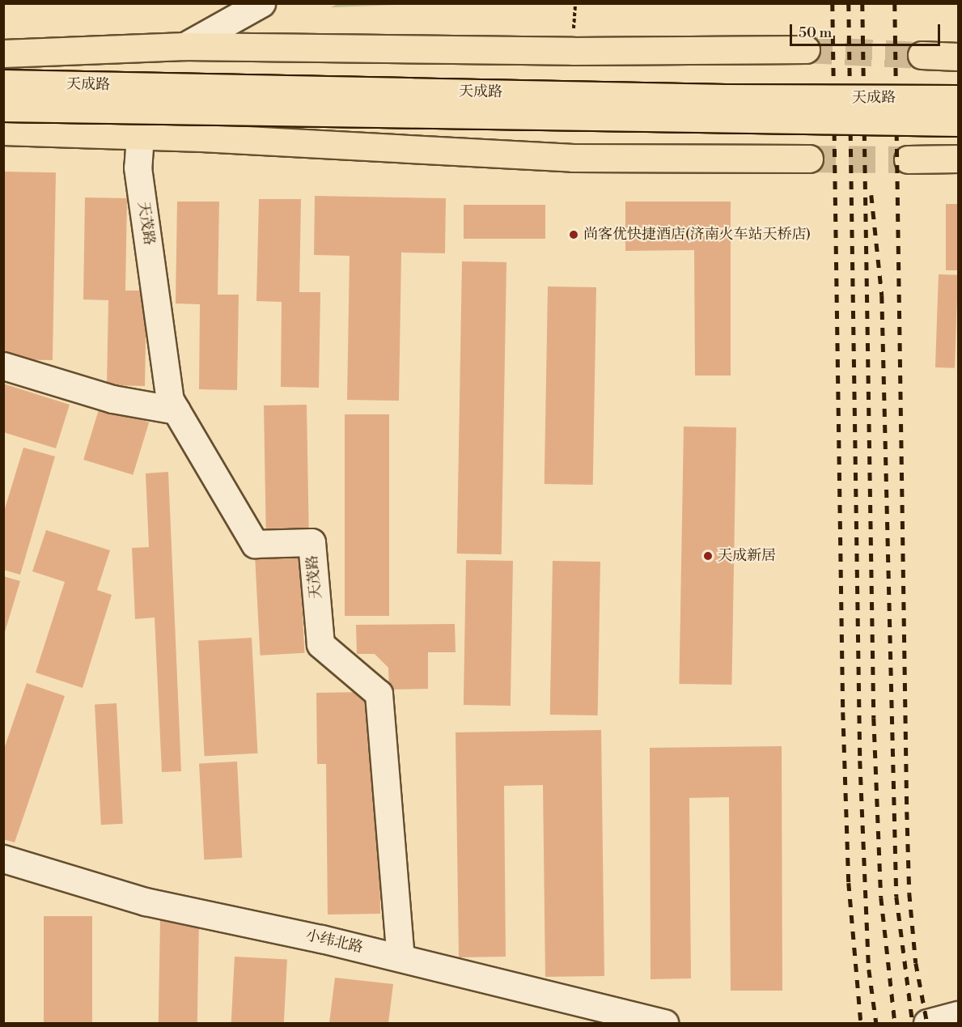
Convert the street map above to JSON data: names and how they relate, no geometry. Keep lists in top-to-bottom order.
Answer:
{
  "streets": {
    "main road": ["天成路"],
    "street": ["天茂路", "小纬北路"]
  },
  "crossings": [
    ["天茂路", "小纬北路"]
  ],
  "places": ["尚客优快捷酒店(济南火车站天桥店)", "天成新居"],
  "scale_bar": "50 m"
}
